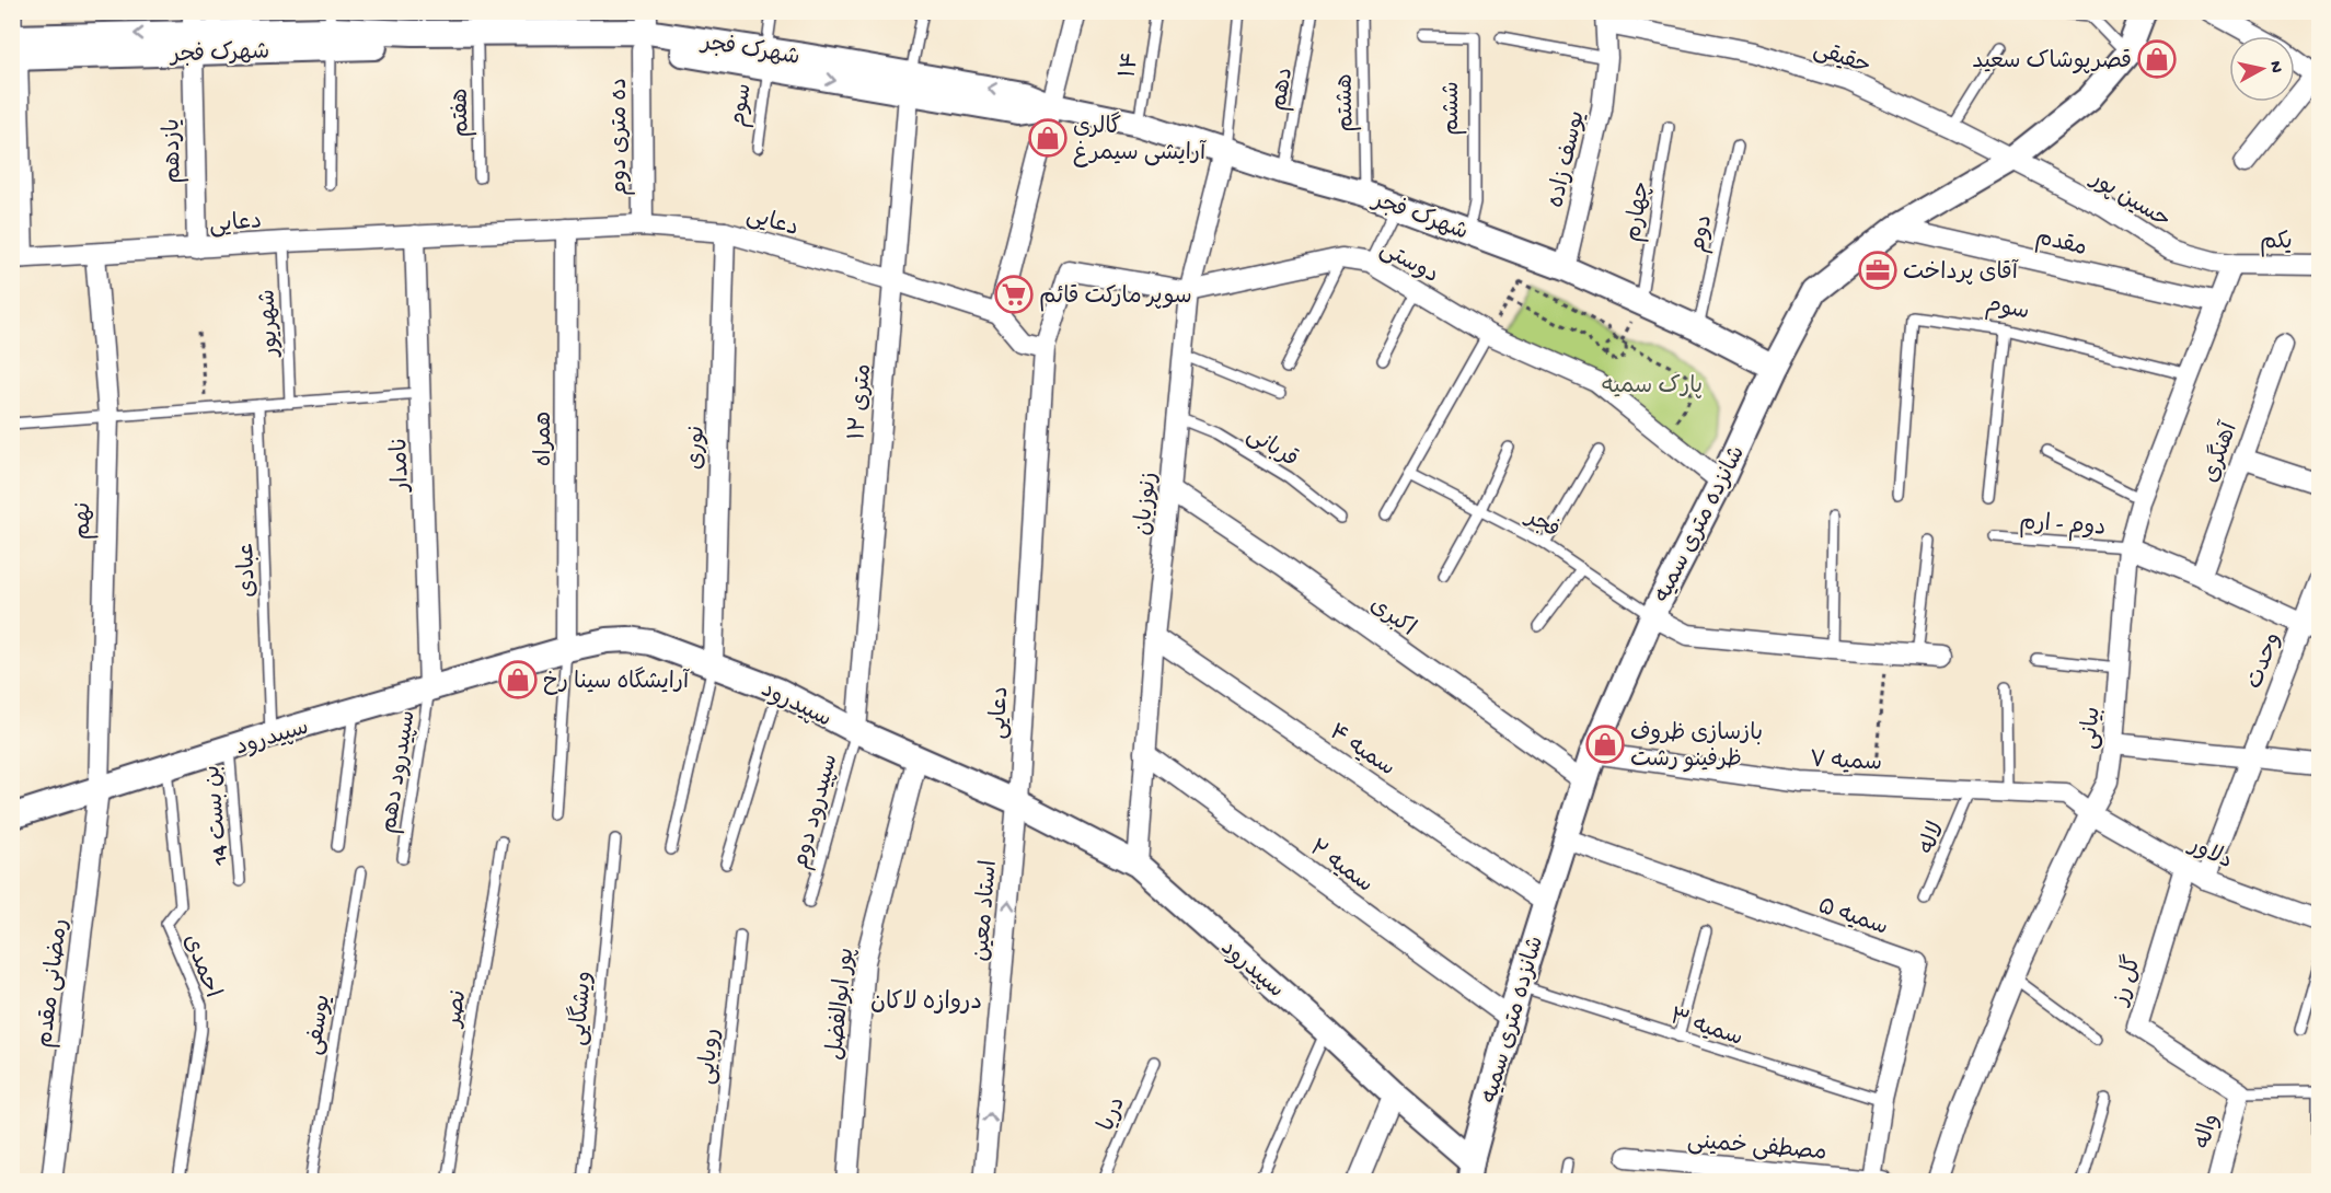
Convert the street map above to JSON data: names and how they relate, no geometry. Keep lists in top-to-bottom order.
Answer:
{
  "streets": {
    "street": [
      "شهرک فجر",
      "حقیقی",
      "ده متری دوم",
      "یازدهم",
      "یوسف زاده",
      "حسین پور",
      "دعایی",
      "یکم",
      "مقدم",
      "دوستی",
      "۱۲ متری",
      "همراه",
      "نوری",
      "آهنگری",
      "نامدار",
      "زنوزیان",
      "نهم",
      "شانزده متری سمیه",
      "اکبری",
      "وحدت",
      "سپیدرود",
      "بیانی",
      "سمیه ۴",
      "سمیه ۷",
      "دلاور",
      "سمیه ۲",
      "استاد معین",
      "سمیه ۵",
      "گل رز",
      "رمضانی مقدم",
      "پور ابوالفضل",
      "واله",
      "مصطفی خمینی"
    ],
    "lane": [
      "۱۴",
      "دهم",
      "هشتم",
      "سوم",
      "ششم",
      "هفتم",
      "چهارم",
      "دوم",
      "شهریور",
      "قربانی",
      "فجر",
      "دوم - ارم",
      "عبادی",
      "سپیدرود دهم",
      "سپیدرود دوم",
      "بن بست 14",
      "لاله",
      "احمدی",
      "نصر",
      "ویشگایی",
      "یوسفی",
      "سمیه ۳",
      "رویایی",
      "دریا"
    ]
  },
  "crossings": [
    ["شهرک فجر", "۱۴"],
    ["شهرک فجر", "دهم"],
    ["شهرک فجر", "هشتم"],
    ["شهرک فجر", "سوم"],
    ["شهرک فجر", "ششم"],
    ["شهرک فجر", "هفتم"],
    ["شهرک فجر", "ده متری دوم"],
    ["شهرک فجر", "یازدهم"],
    ["شهرک فجر", "یوسف زاده"],
    ["شهرک فجر", "چهارم"],
    ["شهرک فجر", "دوم"],
    ["شهرک فجر", "۱۲ متری"],
    ["شهرک فجر", "زنوزیان"],
    ["شهرک فجر", "شانزده متری سمیه"],
    ["حقیقی", "یوسف زاده"],
    ["حقیقی", "حسین پور"],
    ["حقیقی", "شانزده متری سمیه"],
    ["سوم", "بیانی"],
    ["ده متری دوم", "دعایی"],
    ["یازدهم", "دعایی"],
    ["حسین پور", "یکم"],
    ["حسین پور", "شانزده متری سمیه"],
    ["حسین پور", "بیانی"],
    ["دعایی", "دوستی"],
    ["دعایی", "شهریور"],
    ["دعایی", "۱۲ متری"],
    ["دعایی", "همراه"],
    ["دعایی", "نوری"],
    ["دعایی", "نامدار"],
    ["دعایی", "نهم"],
    ["دعایی", "سپیدرود"],
    ["دعایی", "استاد معین"],
    ["یکم", "بیانی"],
    ["مقدم", "شانزده متری سمیه"],
    ["مقدم", "بیانی"],
    ["دوستی", "زنوزیان"],
    ["دوستی", "شانزده متری سمیه"],
    ["۱۲ متری", "سپیدرود"],
    ["۱۲ متری", "سپیدرود دوم"],
    ["همراه", "سپیدرود"],
    ["قربانی", "زنوزیان"],
    ["نوری", "سپیدرود"],
    ["نامدار", "سپیدرود"],
    ["نامدار", "سپیدرود دهم"],
    ["زنوزیان", "اکبری"],
    ["زنوزیان", "سپیدرود"],
    ["زنوزیان", "سمیه ۴"],
    ["زنوزیان", "سمیه ۲"],
    ["نهم", "سپیدرود"],
    ["نهم", "رمضانی مقدم"],
    ["فجر", "شانزده متری سمیه"],
    ["شانزده متری سمیه", "اکبری"],
    ["شانزده متری سمیه", "سپیدرود"],
    ["شانزده متری سمیه", "سمیه ۴"],
    ["شانزده متری سمیه", "سمیه ۷"],
    ["شانزده متری سمیه", "سمیه ۲"],
    ["شانزده متری سمیه", "سمیه ۵"],
    ["شانزده متری سمیه", "سمیه ۳"],
    ["دوم - ارم", "بیانی"],
    ["عبادی", "سپیدرود"],
    ["سپیدرود", "سپیدرود دهم"],
    ["سپیدرود", "سپیدرود دوم"],
    ["سپیدرود", "بن بست 14"],
    ["سپیدرود", "استاد معین"],
    ["سپیدرود", "احمدی"],
    ["سپیدرود", "رمضانی مقدم"],
    ["سپیدرود", "پور ابوالفضل"],
    ["بیانی", "سمیه ۷"],
    ["بیانی", "دلاور"],
    ["سمیه ۷", "لاله"],
    ["سمیه ۷", "دلاور"],
    ["دلاور", "گل رز"],
    ["سمیه ۵", "سمیه ۳"],
    ["سمیه ۵", "مصطفی خمینی"],
    ["گل رز", "واله"]
  ],
  "one_way": ["استاد معین"],
  "districts": ["دروازه لاکان"],
  "parks": ["پارک سمیه"],
  "places": {
    "shop": [
      "قصرپوشاک سعید",
      "گالری آرایشی سیمرغ",
      "آرایشگاه سینا رخ",
      "بازسازی ظروف ظرفینو رشت"
    ],
    "office": ["آقای پرداخت"],
    "supermarket": ["سوپر مارکت قائم"]
  },
  "north": "right"
}
